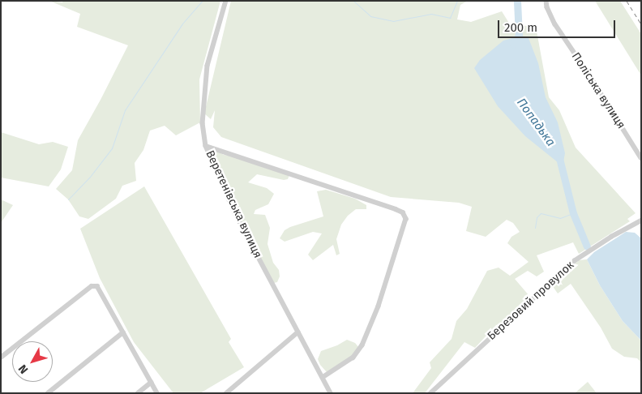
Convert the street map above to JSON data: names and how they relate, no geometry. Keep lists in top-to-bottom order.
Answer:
{
  "streets": {
    "street": ["Поліська вулиця", "Веретенівська вулиця", "Березовий провулок"]
  },
  "water": ["Попадька"],
  "scale_bar": "200 m",
  "north": "bottom left"
}
